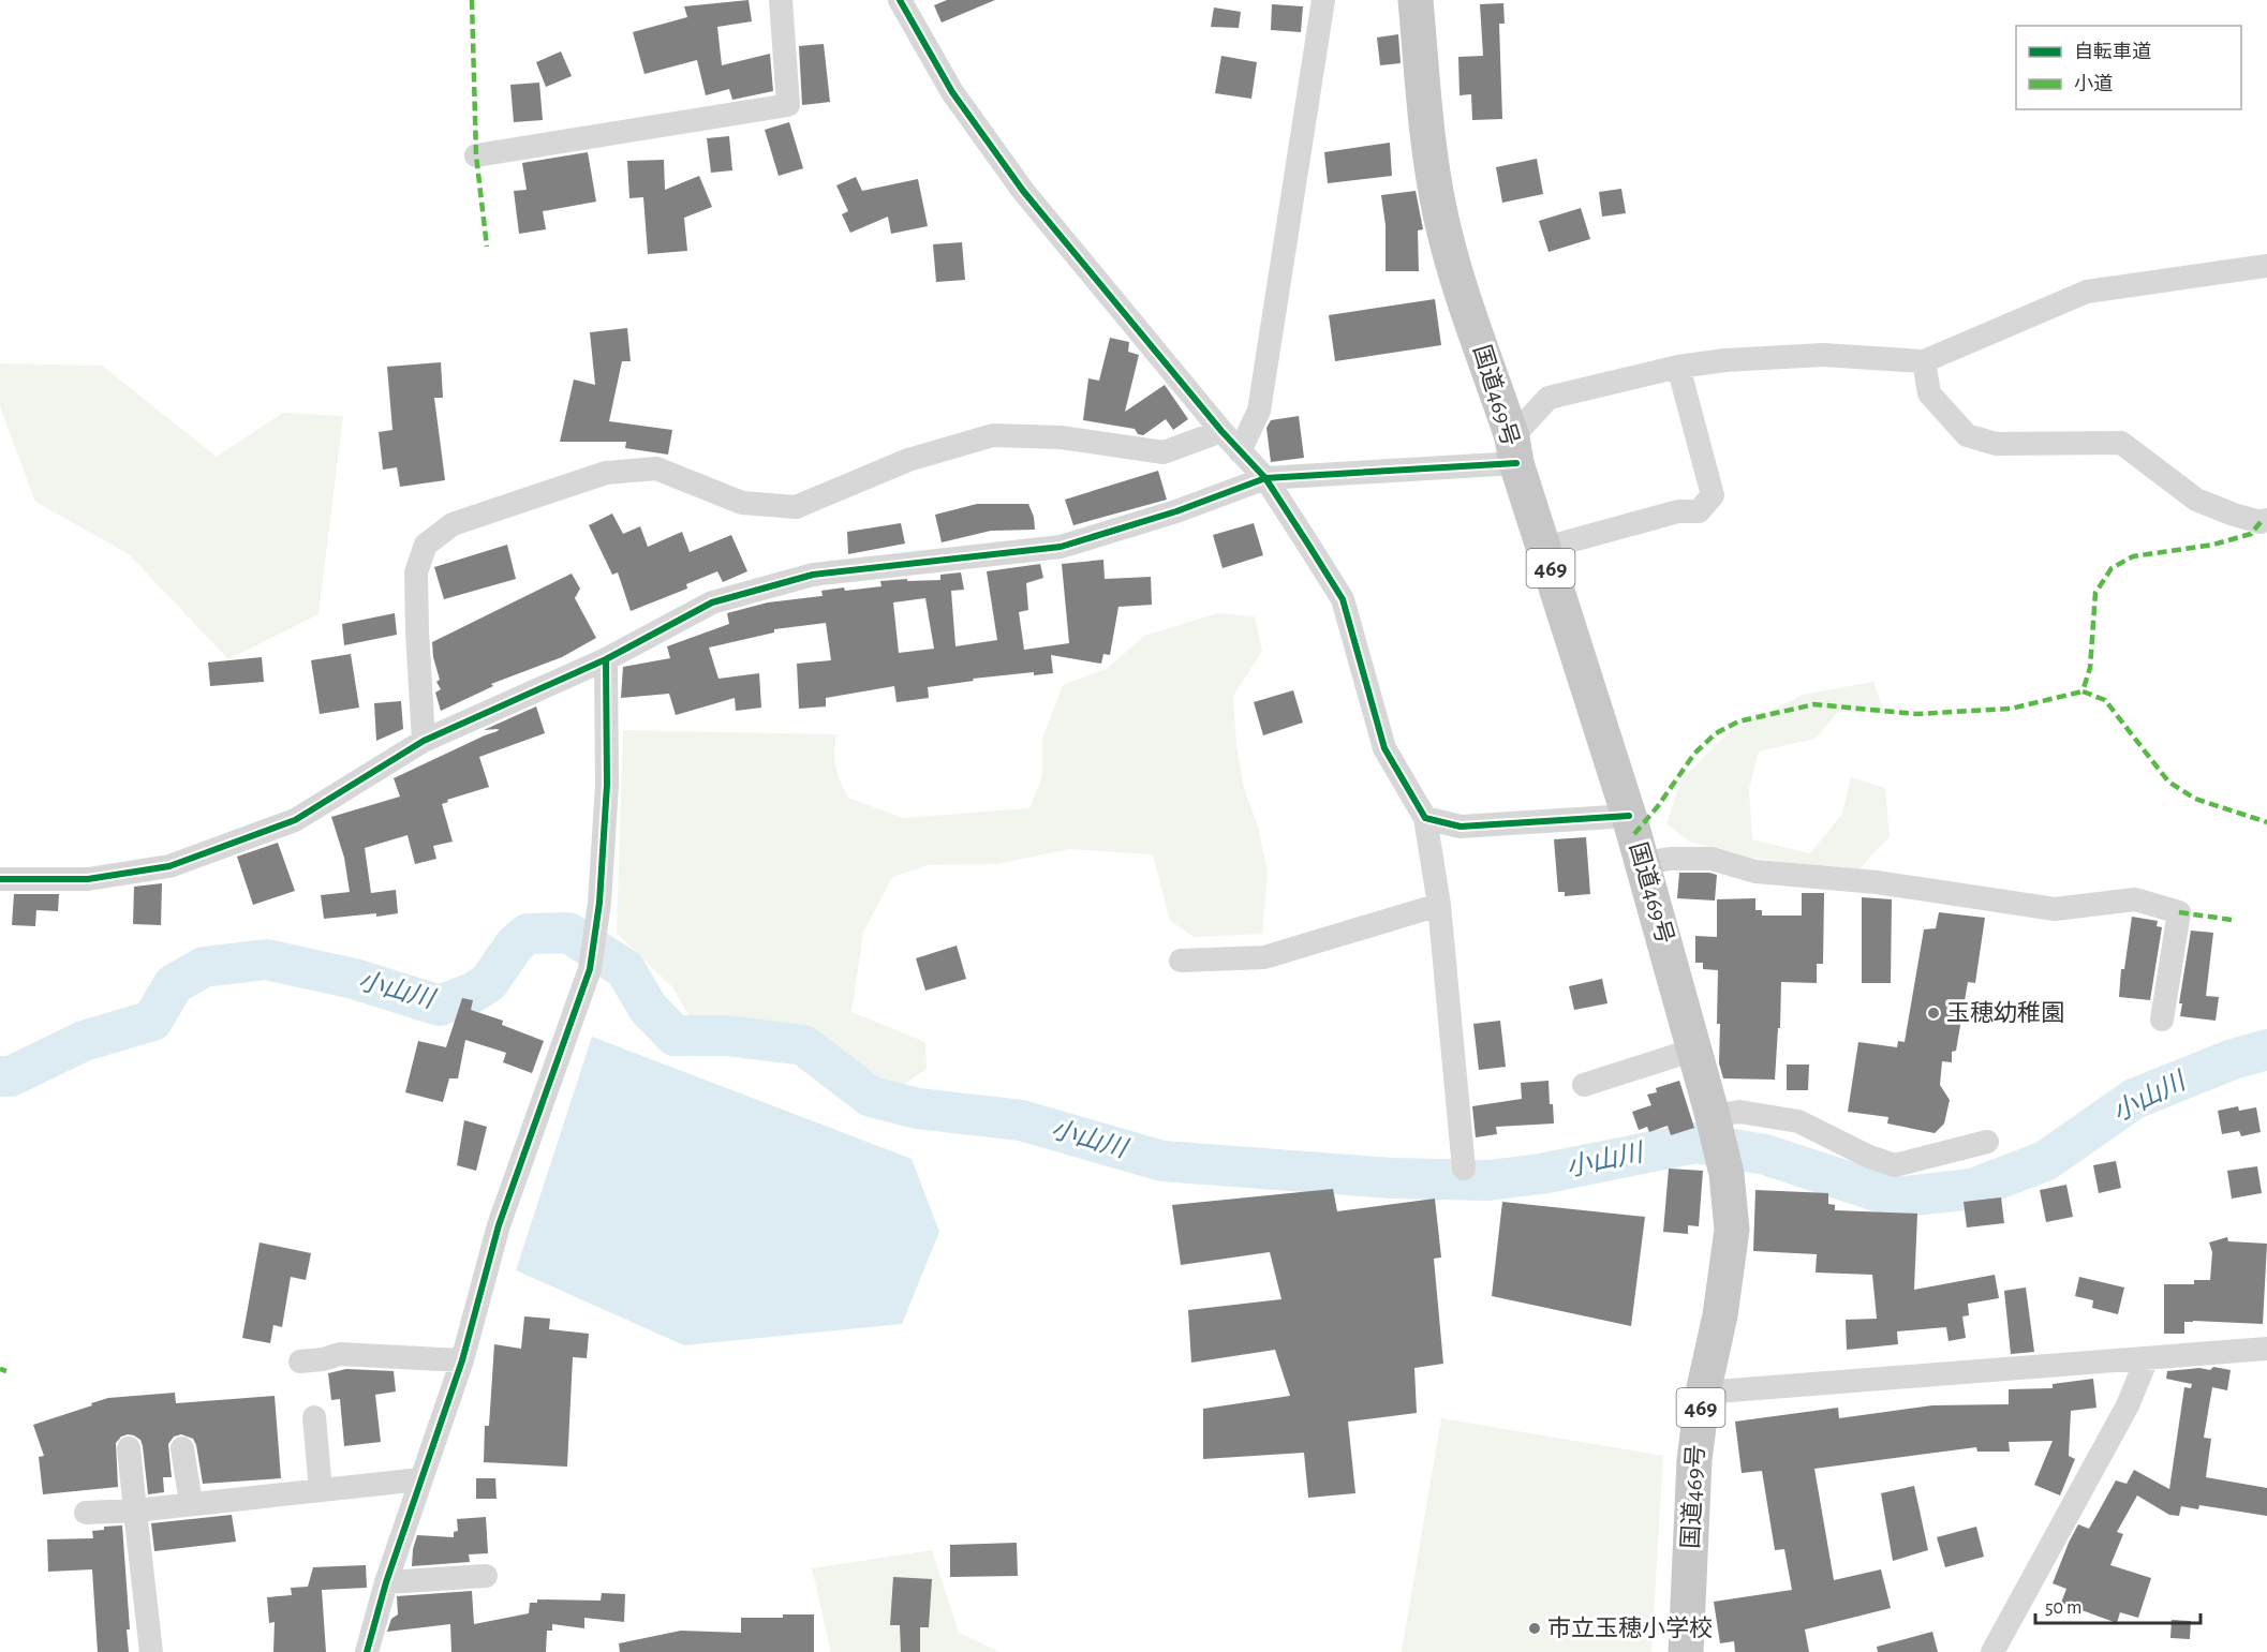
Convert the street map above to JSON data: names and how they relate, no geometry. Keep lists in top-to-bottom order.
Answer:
{
  "streets": {
    "highway": ["国道469号", "469"]
  },
  "water": ["小山川"],
  "places": ["玉穂幼稚園", "市立玉穂小学校"],
  "legend": ["自転車道", "小道"],
  "scale_bar": "50 m"
}
